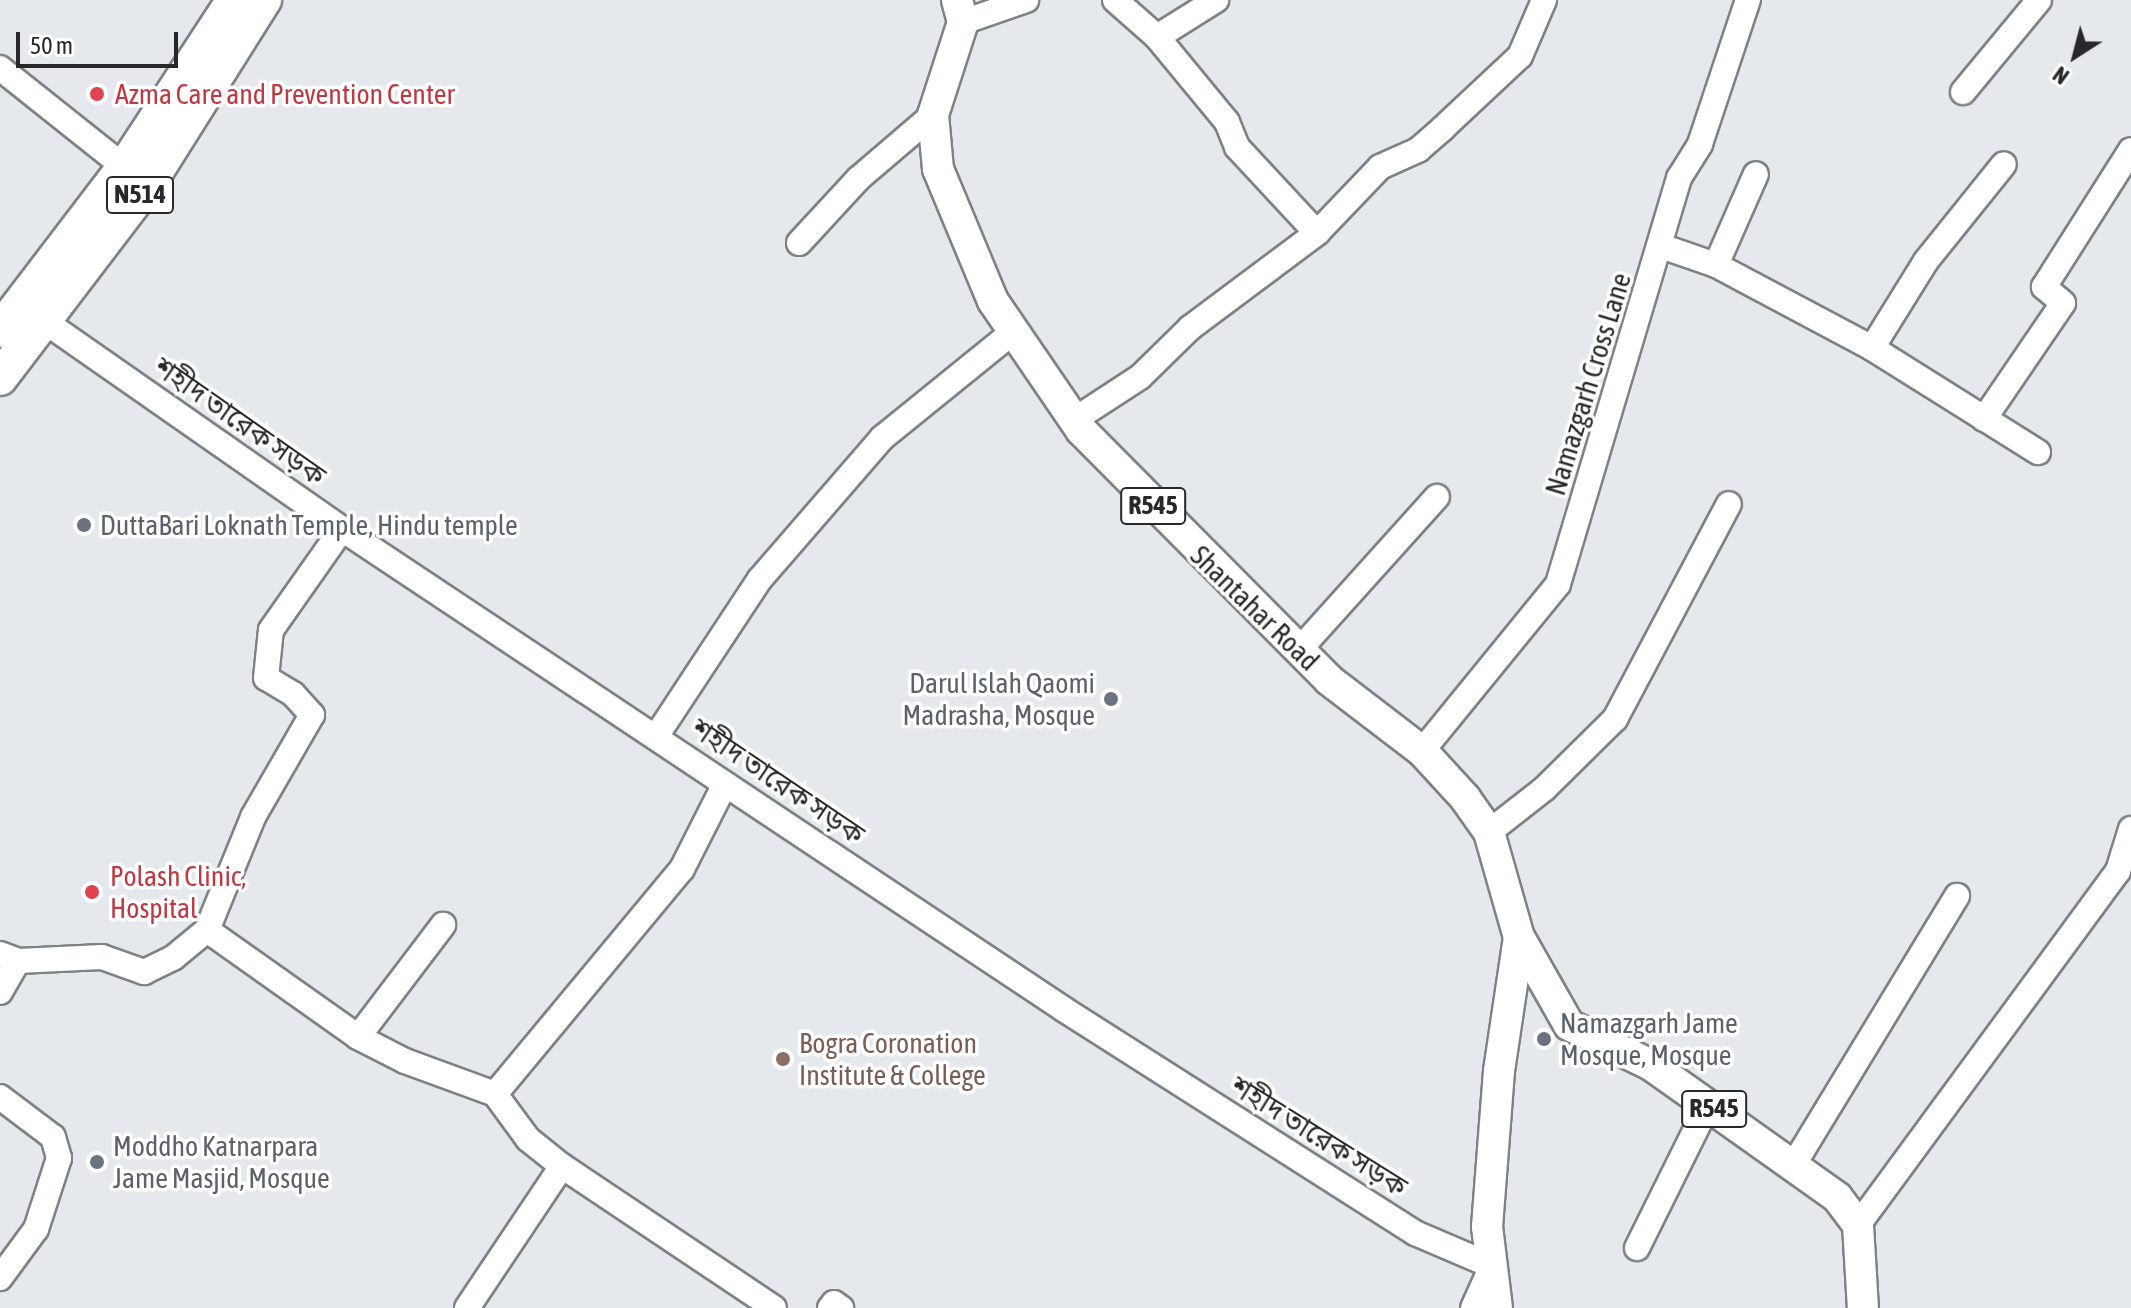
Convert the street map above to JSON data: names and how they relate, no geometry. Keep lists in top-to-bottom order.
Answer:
{
  "streets": {
    "highway": ["N514"],
    "main road": ["R545", "Shantahar Road"],
    "street": ["Namazgarh Cross Lane", "শহীদ তারেক সড়ক"]
  },
  "crossings": [
    ["N514", "শহীদ তারেক সড়ক"],
    ["Namazgarh Cross Lane", "Shantahar Road"],
    ["R545", "Shantahar Road"]
  ],
  "places": [
    "Azma Care and Prevention Center",
    "DuttaBari Loknath Temple, Hindu temple",
    "Darul Islah Qaomi Madrasha, Mosque",
    "Polash Clinic, Hospital",
    "Namazgarh Jame Mosque, Mosque",
    "Bogra Coronation Institute & College",
    "Moddho Katnarpara Jame Masjid, Mosque"
  ],
  "scale_bar": "50 m",
  "north": "bottom left"
}
